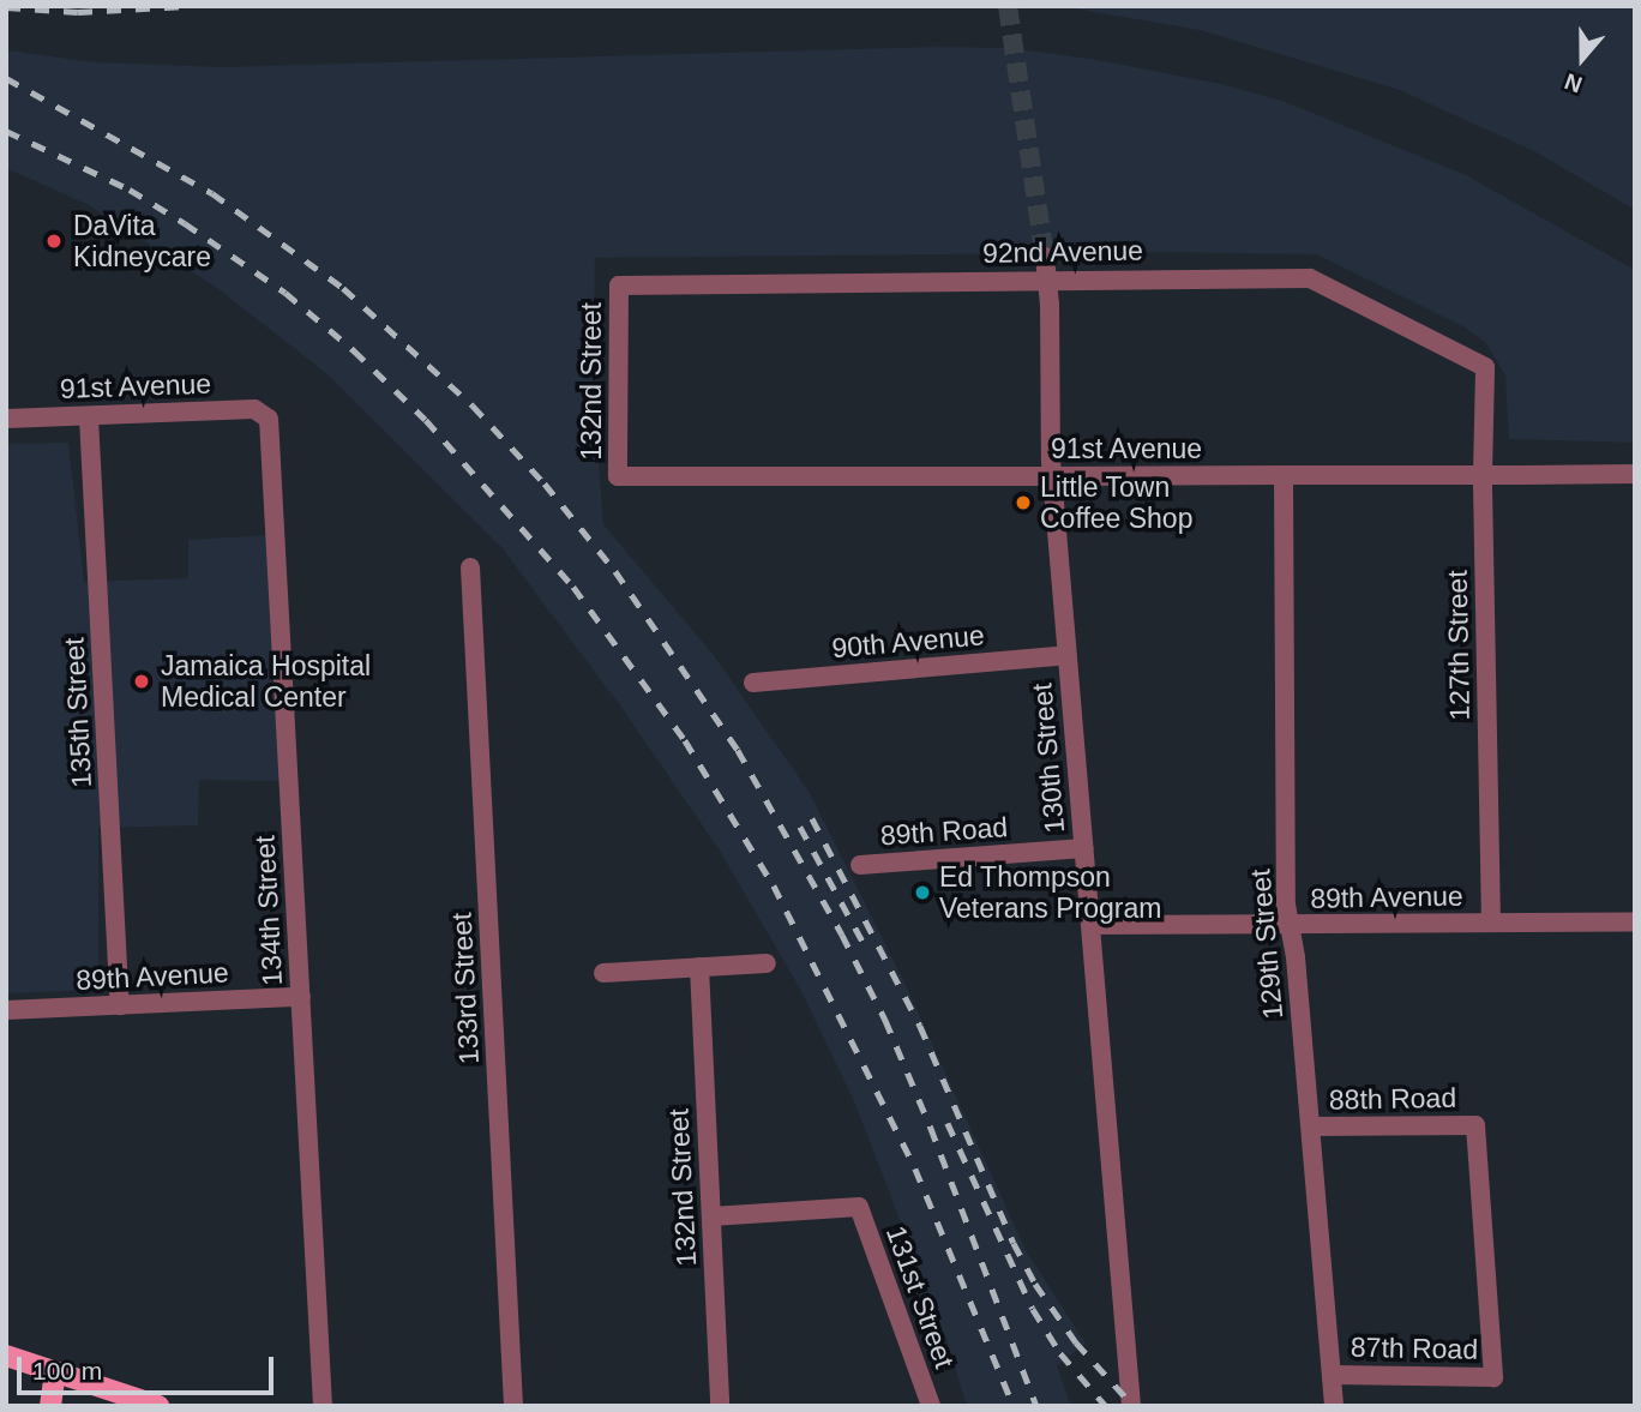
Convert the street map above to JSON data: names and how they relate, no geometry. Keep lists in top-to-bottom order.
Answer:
{
  "streets": {
    "street": [
      "92nd Avenue",
      "132nd Street",
      "91st Avenue",
      "90th Avenue",
      "127th Street",
      "135th Street",
      "130th Street",
      "89th Road",
      "89th Avenue",
      "134th Street",
      "129th Street",
      "133rd Street",
      "88th Road",
      "131st Street",
      "87th Road"
    ]
  },
  "crossings": [
    ["92nd Avenue", "132nd Street"],
    ["92nd Avenue", "127th Street"],
    ["92nd Avenue", "130th Street"],
    ["132nd Street", "91st Avenue"],
    ["132nd Street", "131st Street"],
    ["91st Avenue", "127th Street"],
    ["91st Avenue", "135th Street"],
    ["91st Avenue", "130th Street"],
    ["91st Avenue", "134th Street"],
    ["91st Avenue", "129th Street"],
    ["90th Avenue", "130th Street"],
    ["127th Street", "89th Avenue"],
    ["135th Street", "89th Avenue"],
    ["130th Street", "89th Road"],
    ["130th Street", "89th Avenue"],
    ["89th Avenue", "134th Street"],
    ["89th Avenue", "129th Street"],
    ["129th Street", "88th Road"],
    ["129th Street", "87th Road"],
    ["88th Road", "87th Road"]
  ],
  "places": [
    "DaVita Kidneycare",
    "Little Town Coffee Shop",
    "Jamaica Hospital Medical Center",
    "Ed Thompson Veterans Program"
  ],
  "scale_bar": "100 m",
  "north": "bottom"
}
